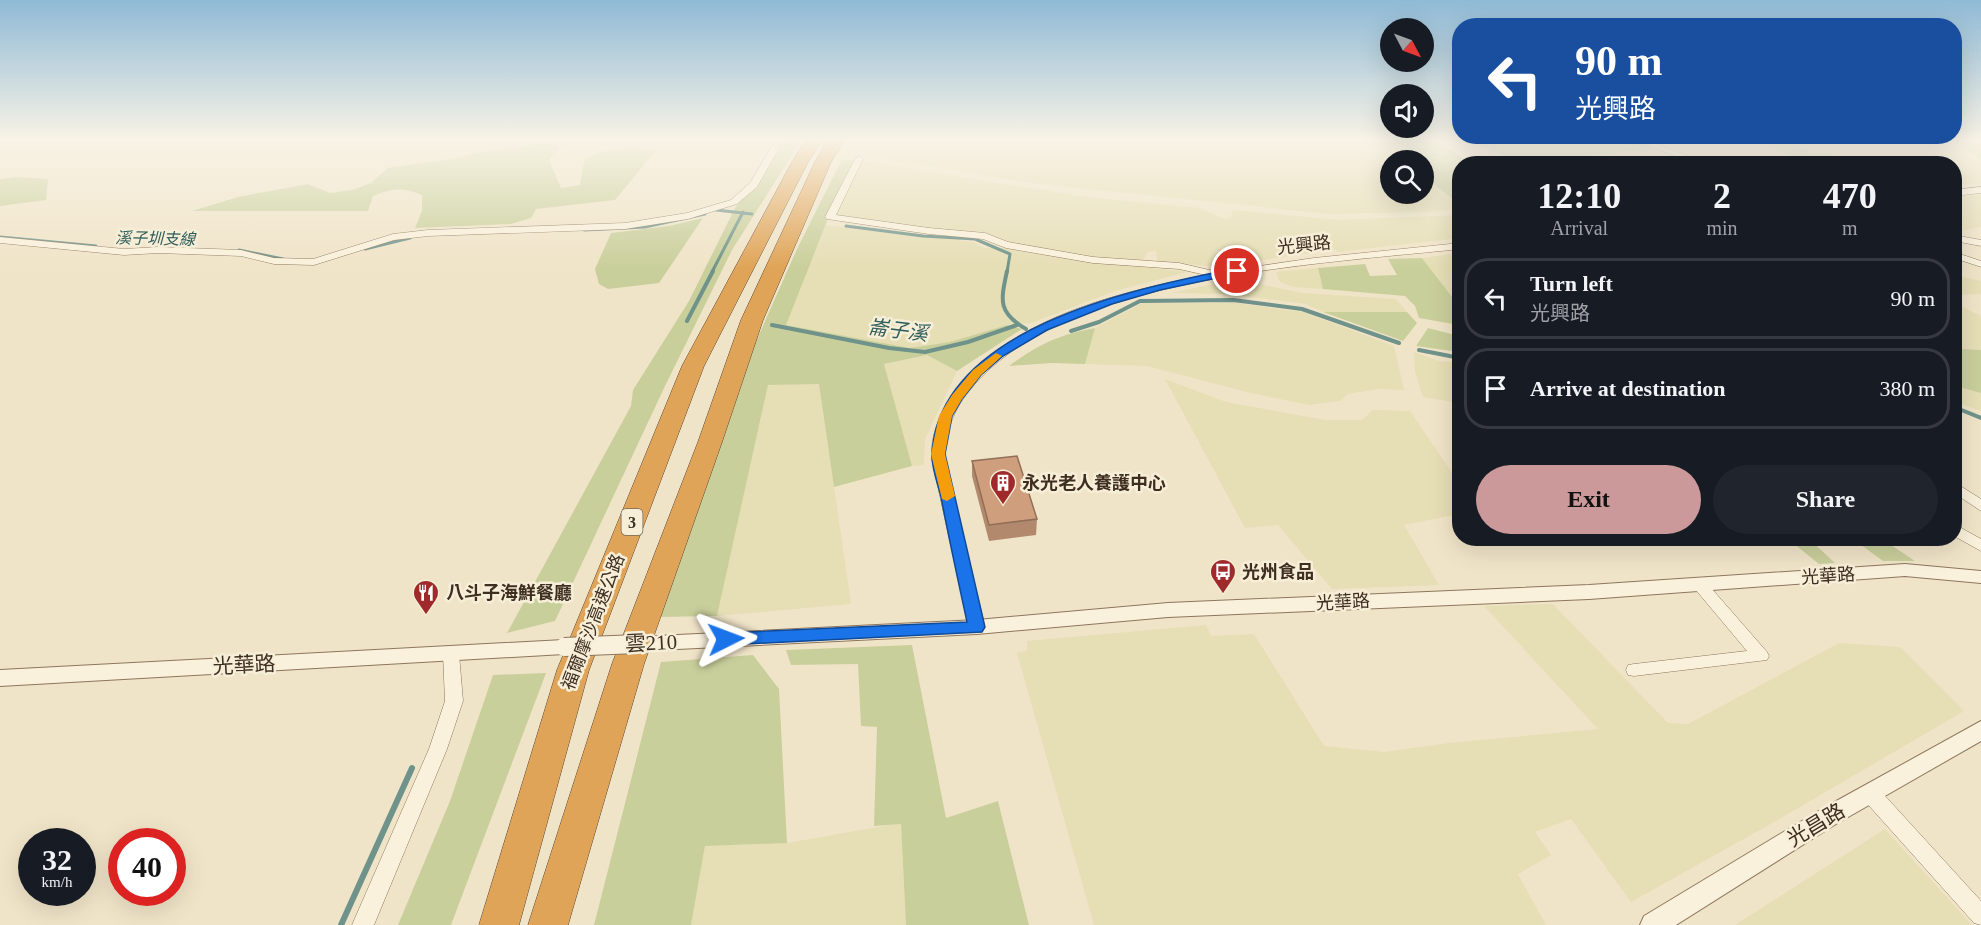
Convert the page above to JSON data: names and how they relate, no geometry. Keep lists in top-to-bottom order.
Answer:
{
  "streets": {
    "highway": ["3", "福爾摩沙高速公路"],
    "street": [
      "光興路",
      "光華路",
      "雲210",
      "光昌路"
    ]
  },
  "crossings": [
    ["光興路", "光華路"],
    ["光華路", "雲210"]
  ],
  "water": ["溪子圳支線", "崙子溪"],
  "places": {
    "building": ["永光老人養護中心"],
    "bus stop": ["光州食品"],
    "restaurant": ["八斗子海鮮餐廳"]
  },
  "north": "bottom right",
  "page": {
    "turn": ["90 m", "光興路"],
    "eta": [
      "12:10",
      "Arrival",
      "2",
      "min",
      "470",
      "m"
    ],
    "list": [
      {
        "name": "Turn left",
        "note": "光興路",
        "value": "90 m"
      },
      {
        "name": "Arrive at destination",
        "value": "380 m"
      }
    ],
    "buttons": ["Exit", "Share"],
    "speed": "32 km/h",
    "limit": "40"
  }
}
